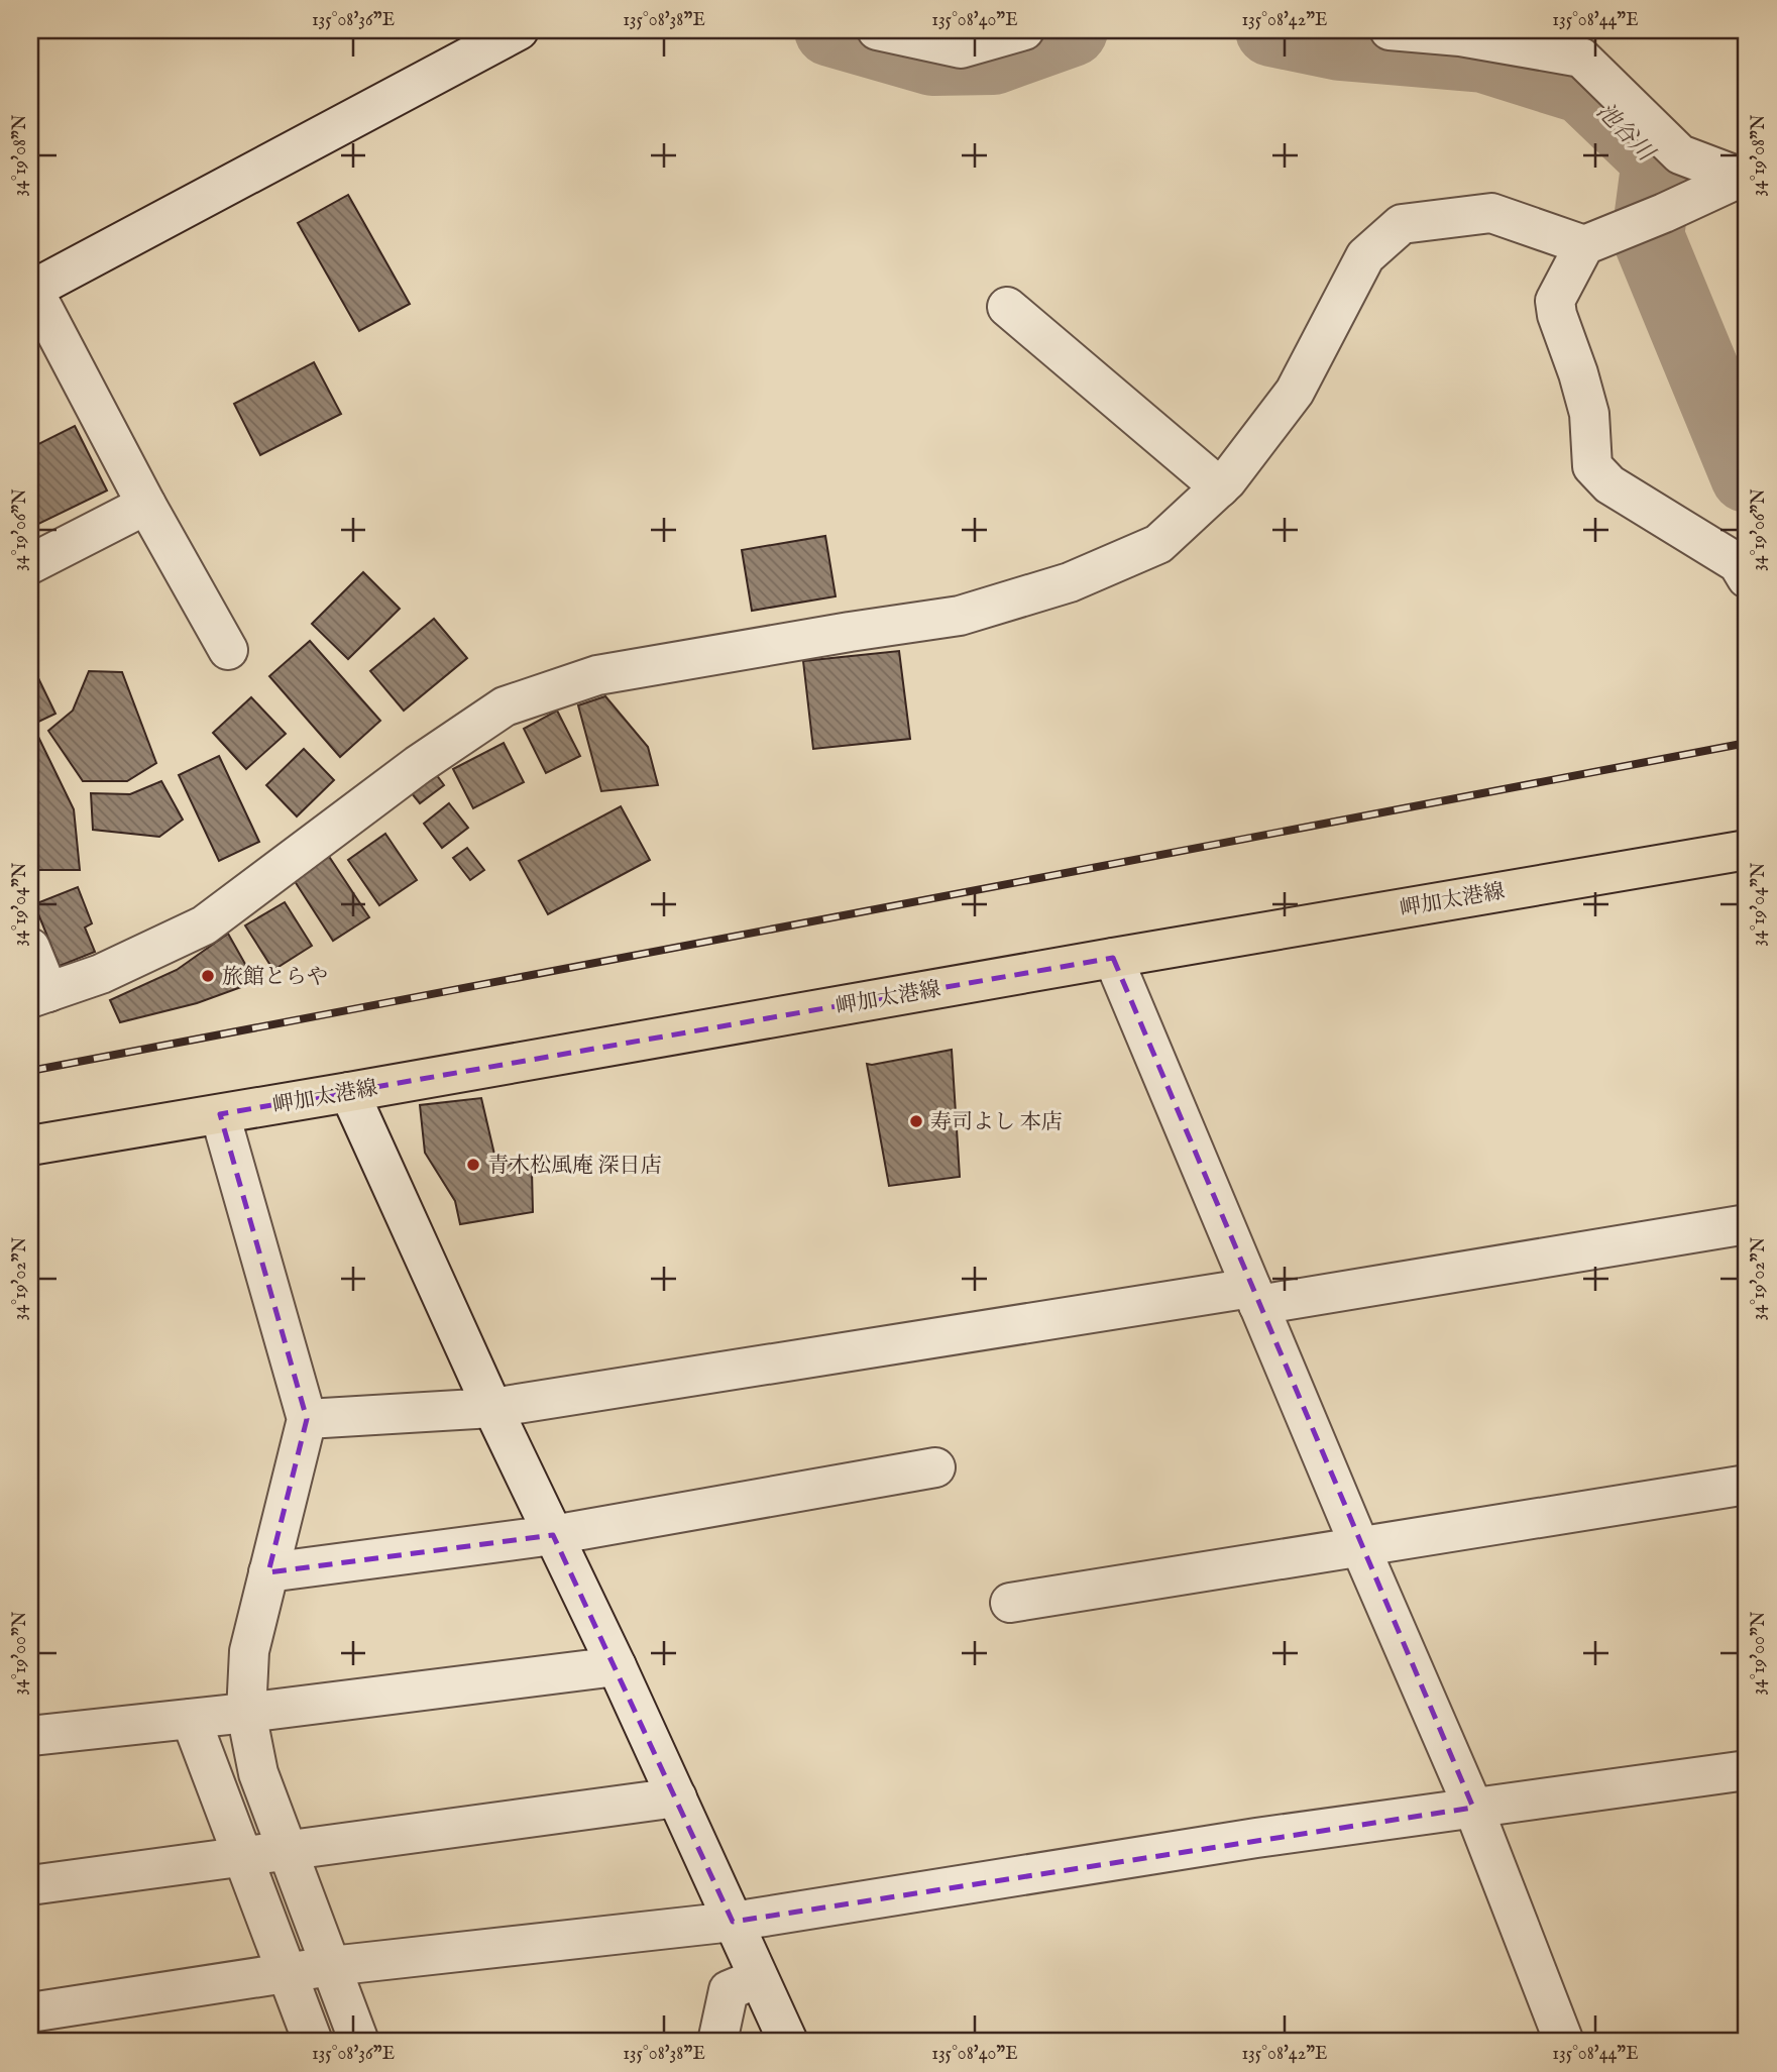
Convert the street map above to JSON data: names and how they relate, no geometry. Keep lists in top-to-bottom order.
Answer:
{
  "streets": {
    "main road": ["岬加太港線"]
  },
  "water": ["池谷川"],
  "places": ["旅館とらや", "寿司よし 本店", "青木松風庵 深日店"],
  "coordinates": [
    "135°08'36\"E",
    "135°08'38\"E",
    "135°08'40\"E",
    "135°08'42\"E",
    "135°08'44\"E",
    "34°19'08\"N",
    "34°19'06\"N",
    "34°19'04\"N",
    "34°19'02\"N",
    "34°19'00\"N"
  ]
}
